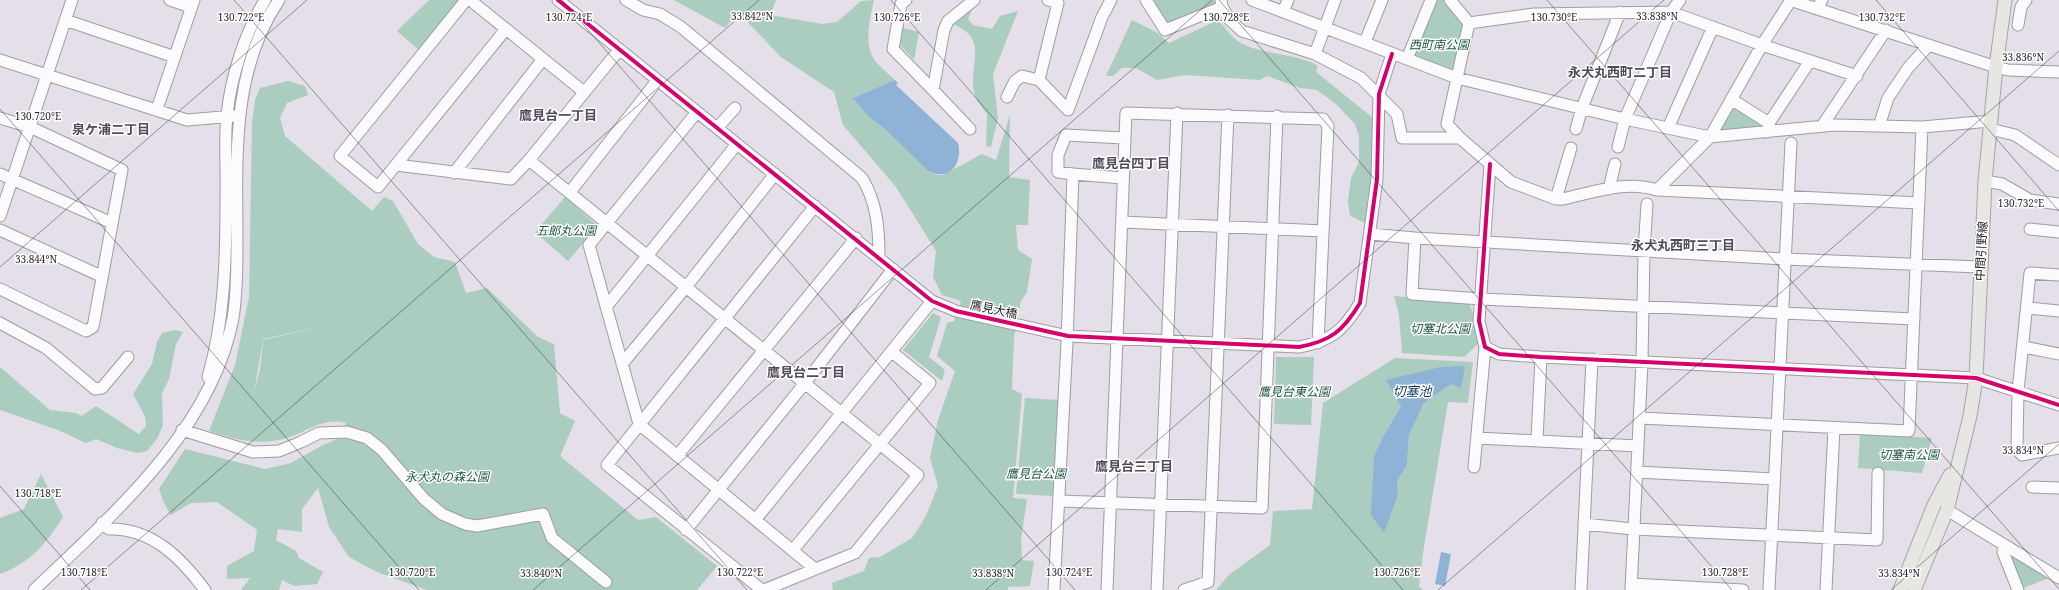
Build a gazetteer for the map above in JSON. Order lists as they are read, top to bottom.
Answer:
{
  "streets": {
    "main road": ["中間引野線"],
    "street": ["鷹見大橋"]
  },
  "districts": [
    "永犬丸西町二丁目",
    "鷹見台一丁目",
    "泉ケ浦二丁目",
    "鷹見台四丁目",
    "永犬丸西町三丁目",
    "鷹見台二丁目",
    "鷹見台三丁目"
  ],
  "water": ["切塞池"],
  "parks": [
    "西町南公園",
    "五郎丸公園",
    "切塞北公園",
    "鷹見台東公園",
    "切塞南公園",
    "鷹見台公園",
    "永犬丸の森公園"
  ],
  "coordinates": [
    "33.842°N",
    "33.838°N",
    "130.728°E",
    "130.722°E",
    "130.724°E",
    "130.726°E",
    "130.730°E",
    "130.732°E",
    "33.836°N",
    "130.720°E",
    "33.844°N",
    "33.834°N",
    "130.718°E",
    "33.840°N"
  ]
}
